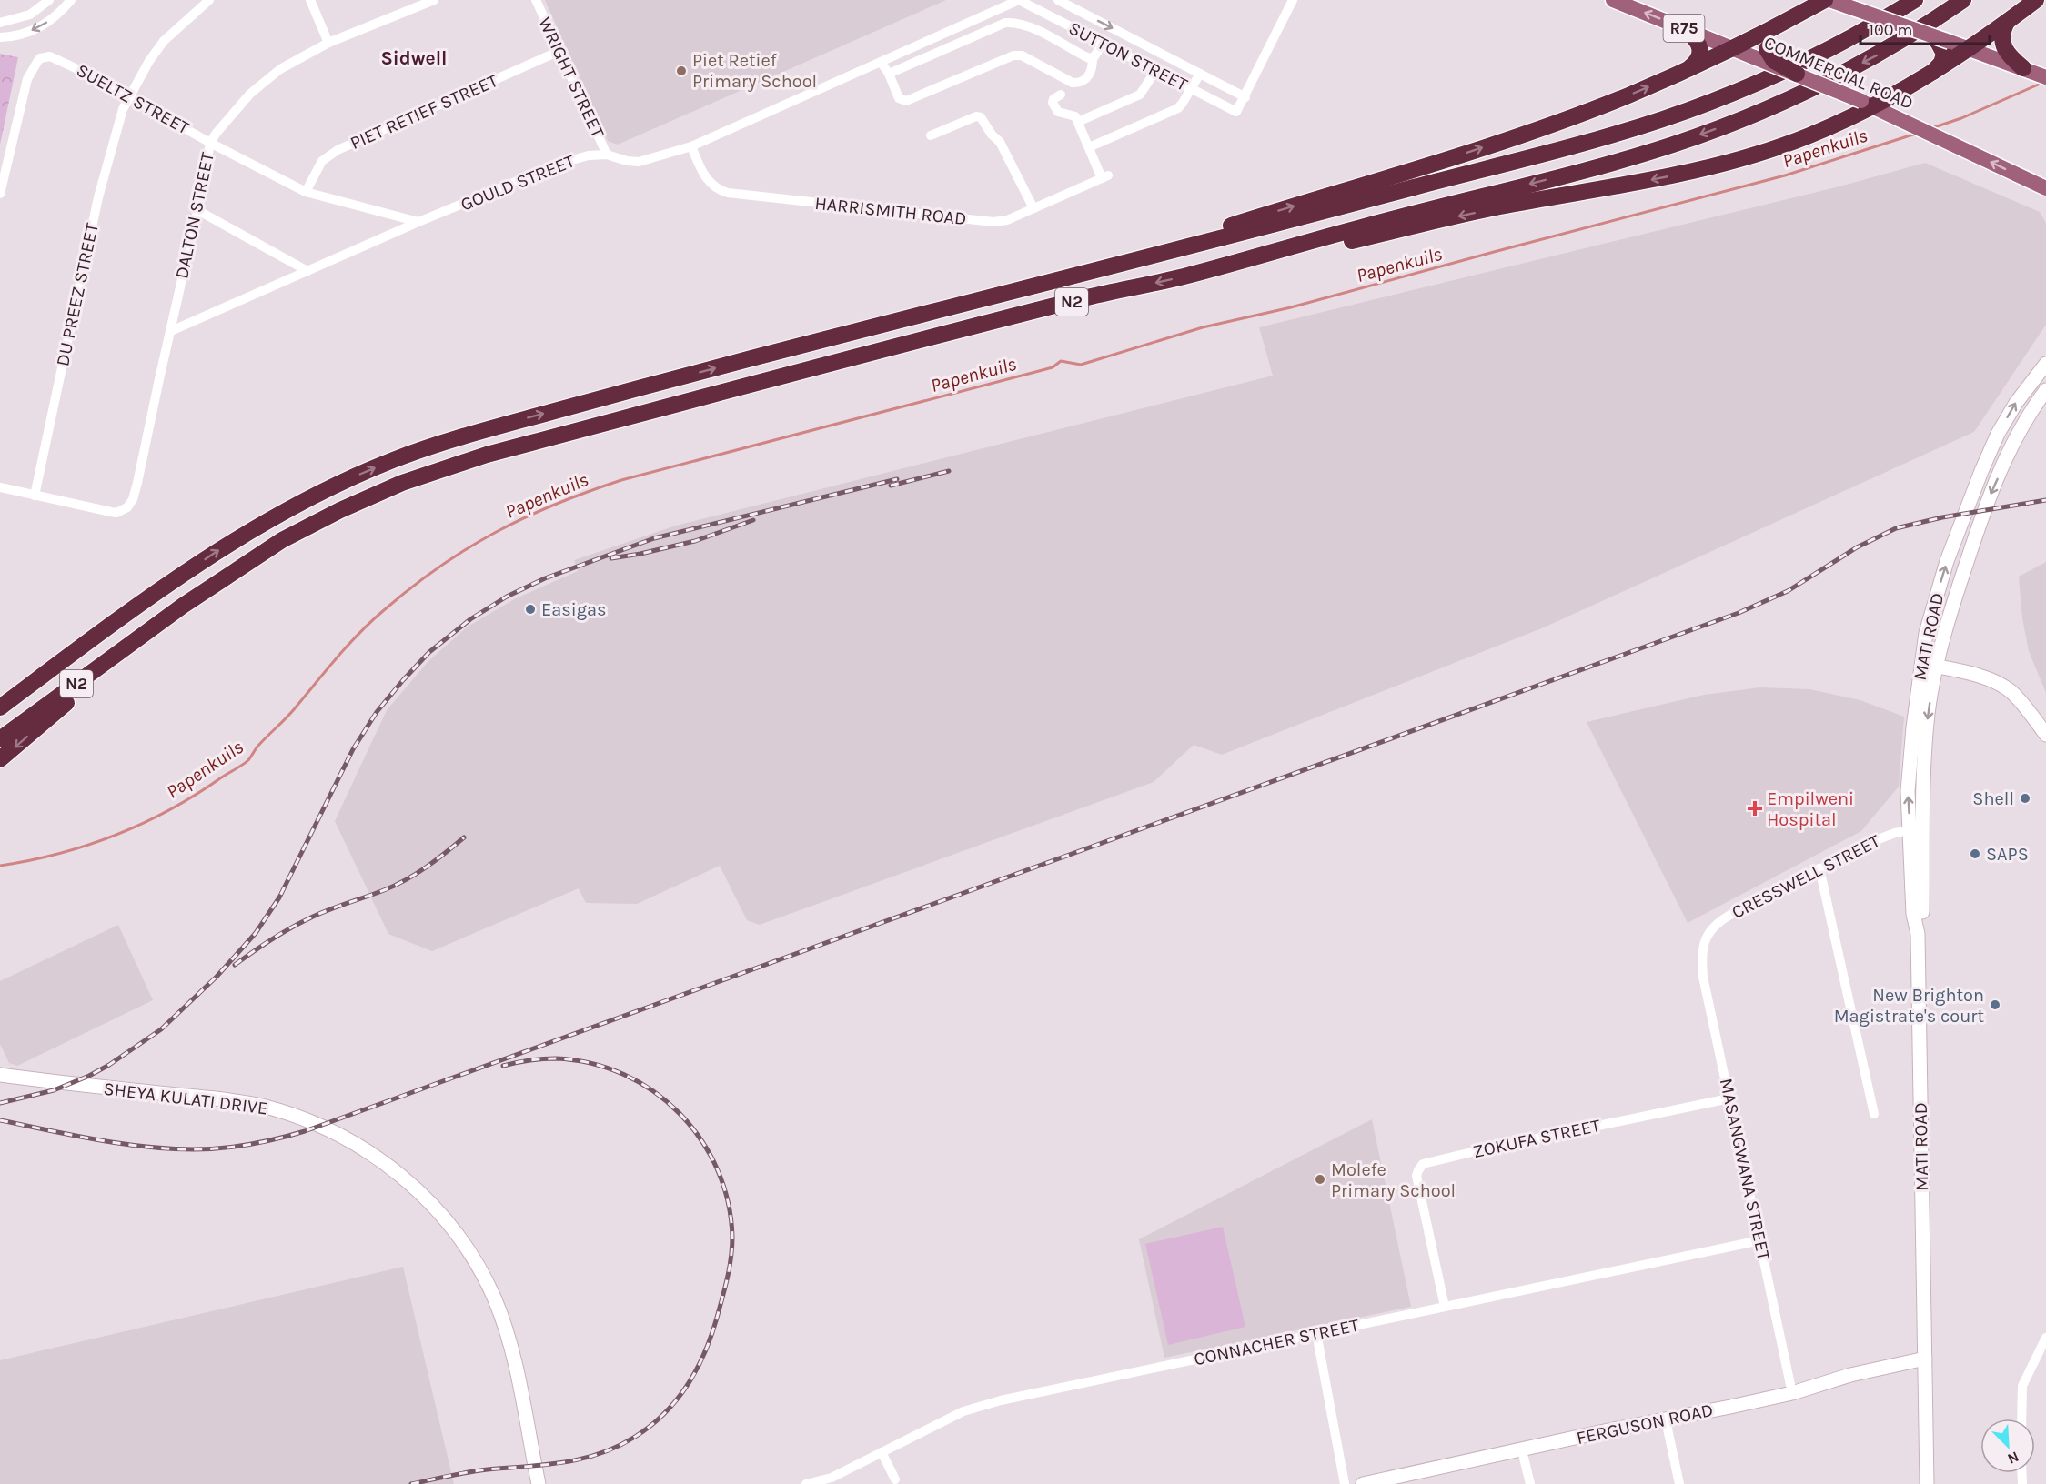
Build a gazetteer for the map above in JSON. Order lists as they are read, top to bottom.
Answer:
{
  "streets": {
    "highway": ["N2"],
    "main road": ["R75", "COMMERCIAL ROAD"],
    "street": [
      "SUTTON STREET",
      "WRIGHT STREET",
      "SUELTZ STREET",
      "PIET RETIEF STREET",
      "GOULD STREET",
      "HARRISMITH ROAD",
      "DALTON STREET",
      "DU PREEZ STREET",
      "MATI ROAD",
      "CRESSWELL STREET",
      "SHEYA KULATI DRIVE",
      "ZOKUFA STREET",
      "MASANGWANA STREET",
      "CONNACHER STREET",
      "FERGUSON ROAD"
    ]
  },
  "crossings": [
    ["SUTTON STREET", "GOULD STREET"],
    ["WRIGHT STREET", "PIET RETIEF STREET"],
    ["WRIGHT STREET", "GOULD STREET"],
    ["SUELTZ STREET", "PIET RETIEF STREET"],
    ["SUELTZ STREET", "GOULD STREET"],
    ["SUELTZ STREET", "DALTON STREET"],
    ["SUELTZ STREET", "DU PREEZ STREET"],
    ["GOULD STREET", "HARRISMITH ROAD"],
    ["GOULD STREET", "DALTON STREET"],
    ["DALTON STREET", "DU PREEZ STREET"],
    ["MATI ROAD", "CRESSWELL STREET"],
    ["MATI ROAD", "FERGUSON ROAD"],
    ["CRESSWELL STREET", "MASANGWANA STREET"],
    ["ZOKUFA STREET", "MASANGWANA STREET"],
    ["ZOKUFA STREET", "CONNACHER STREET"],
    ["MASANGWANA STREET", "CONNACHER STREET"],
    ["MASANGWANA STREET", "FERGUSON ROAD"]
  ],
  "districts": ["Sidwell"],
  "water": ["Papenkuils"],
  "places": {
    "other": [
      "Piet Retief Primary School",
      "Easigas",
      "Shell",
      "SAPS",
      "New Brighton Magistrate's court",
      "Molefe Primary School"
    ],
    "health": ["Empilweni Hospital"]
  },
  "scale_bar": "100 m",
  "north": "bottom right"
}
